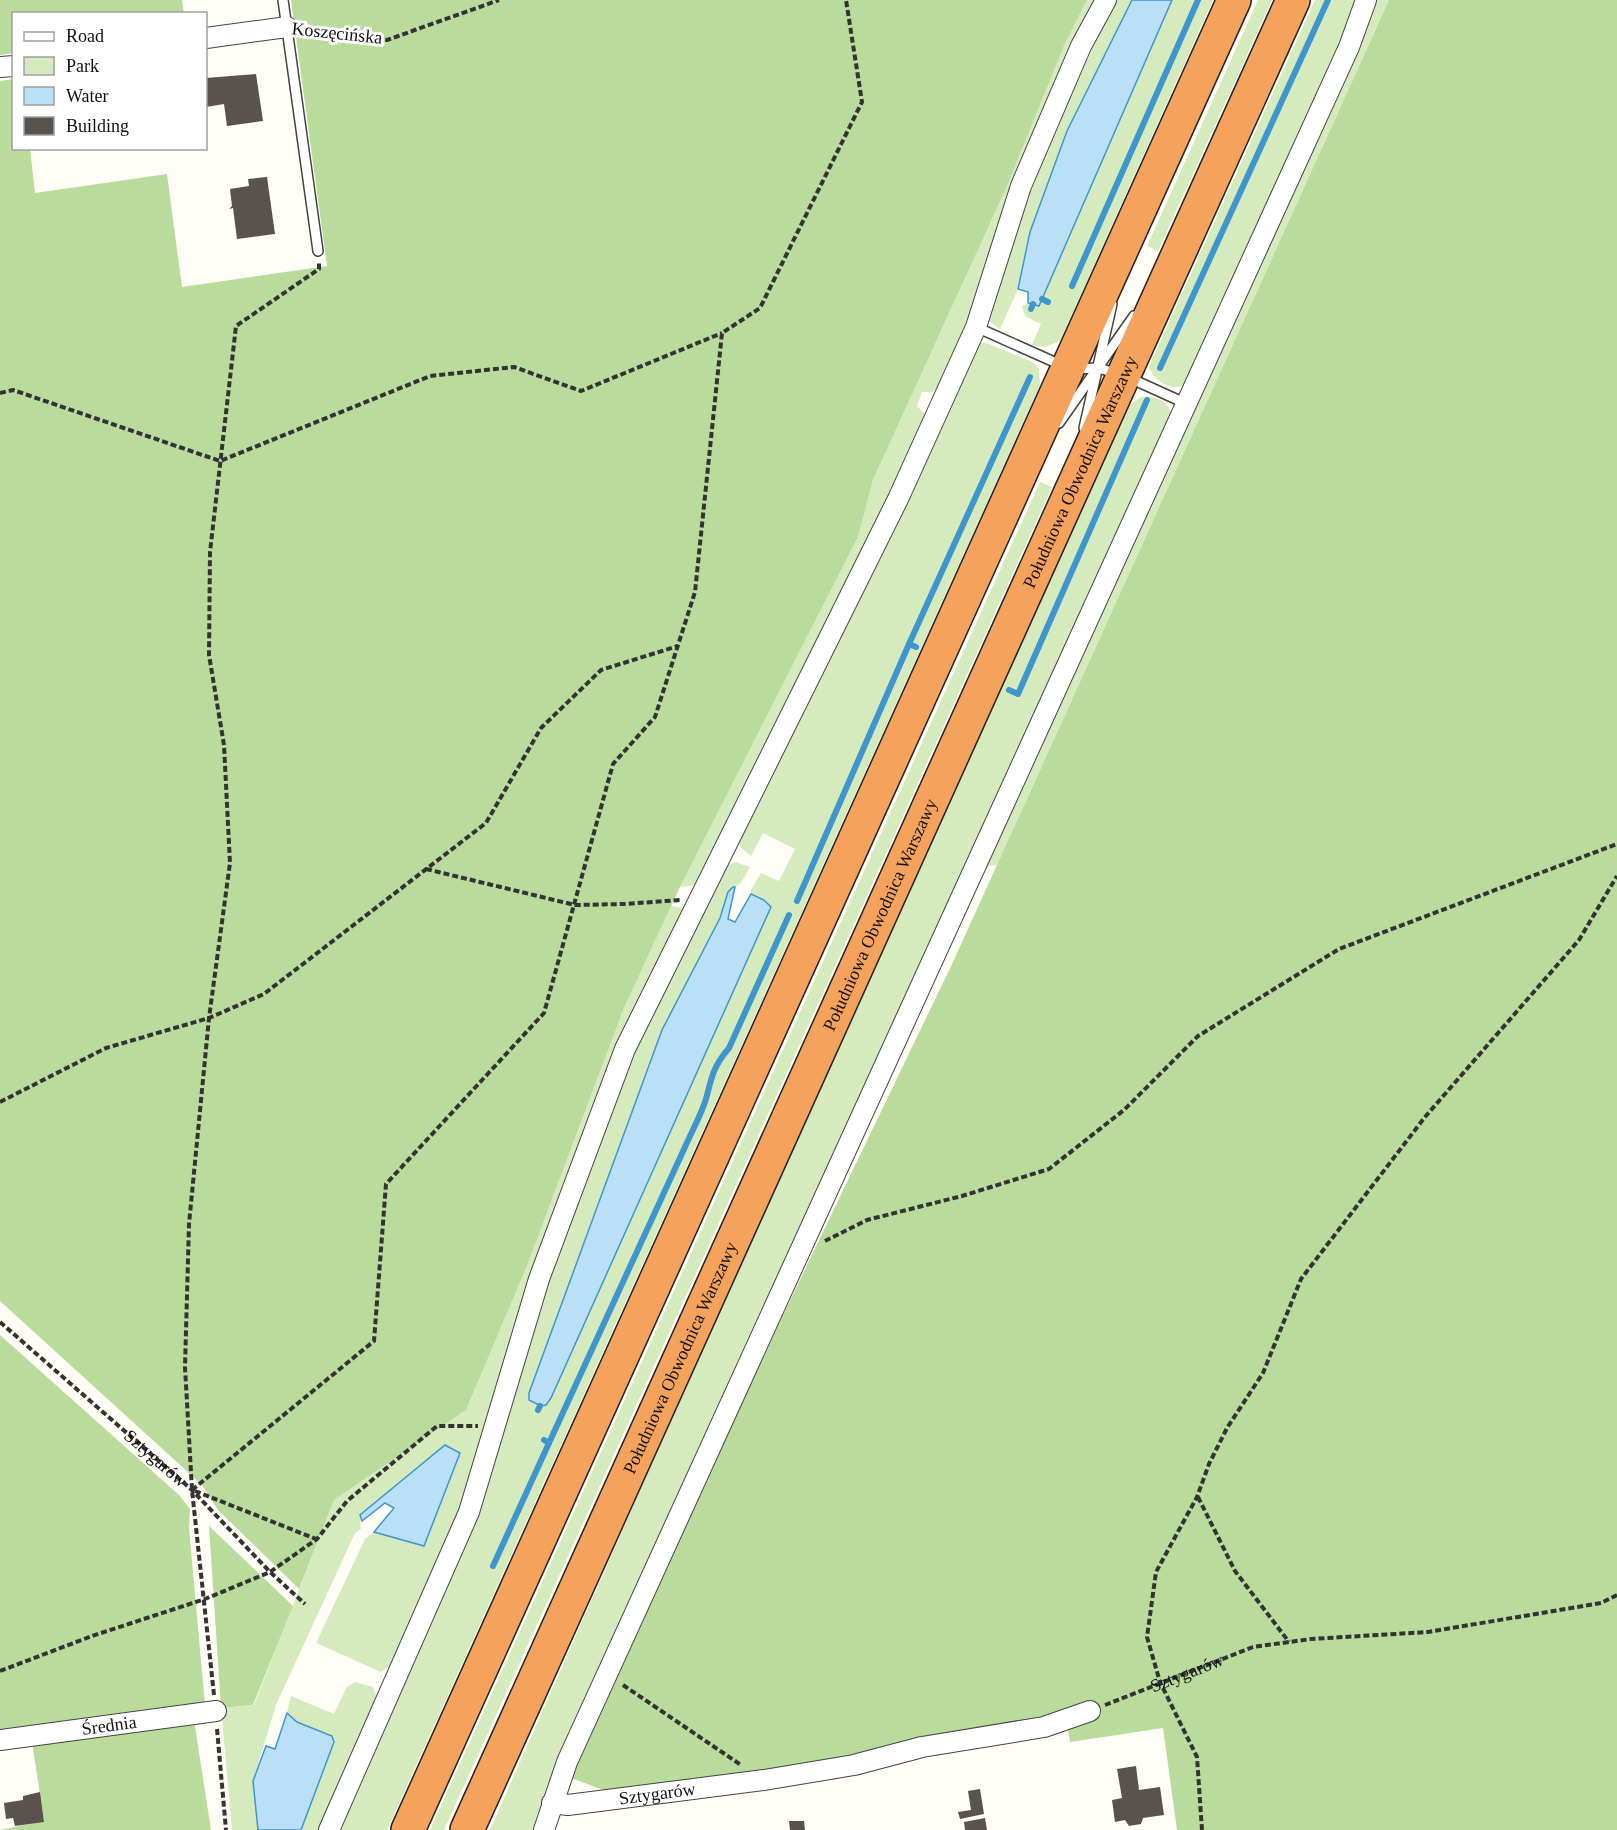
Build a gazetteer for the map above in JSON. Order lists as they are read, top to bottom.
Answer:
{
  "streets": {
    "highway": ["Południowa Obwodnica Warszawy"],
    "street": ["Koszęcińska", "Sztygarów", "Średnia"]
  },
  "legend": [
    "Road",
    "Park",
    "Water",
    "Building"
  ]
}
